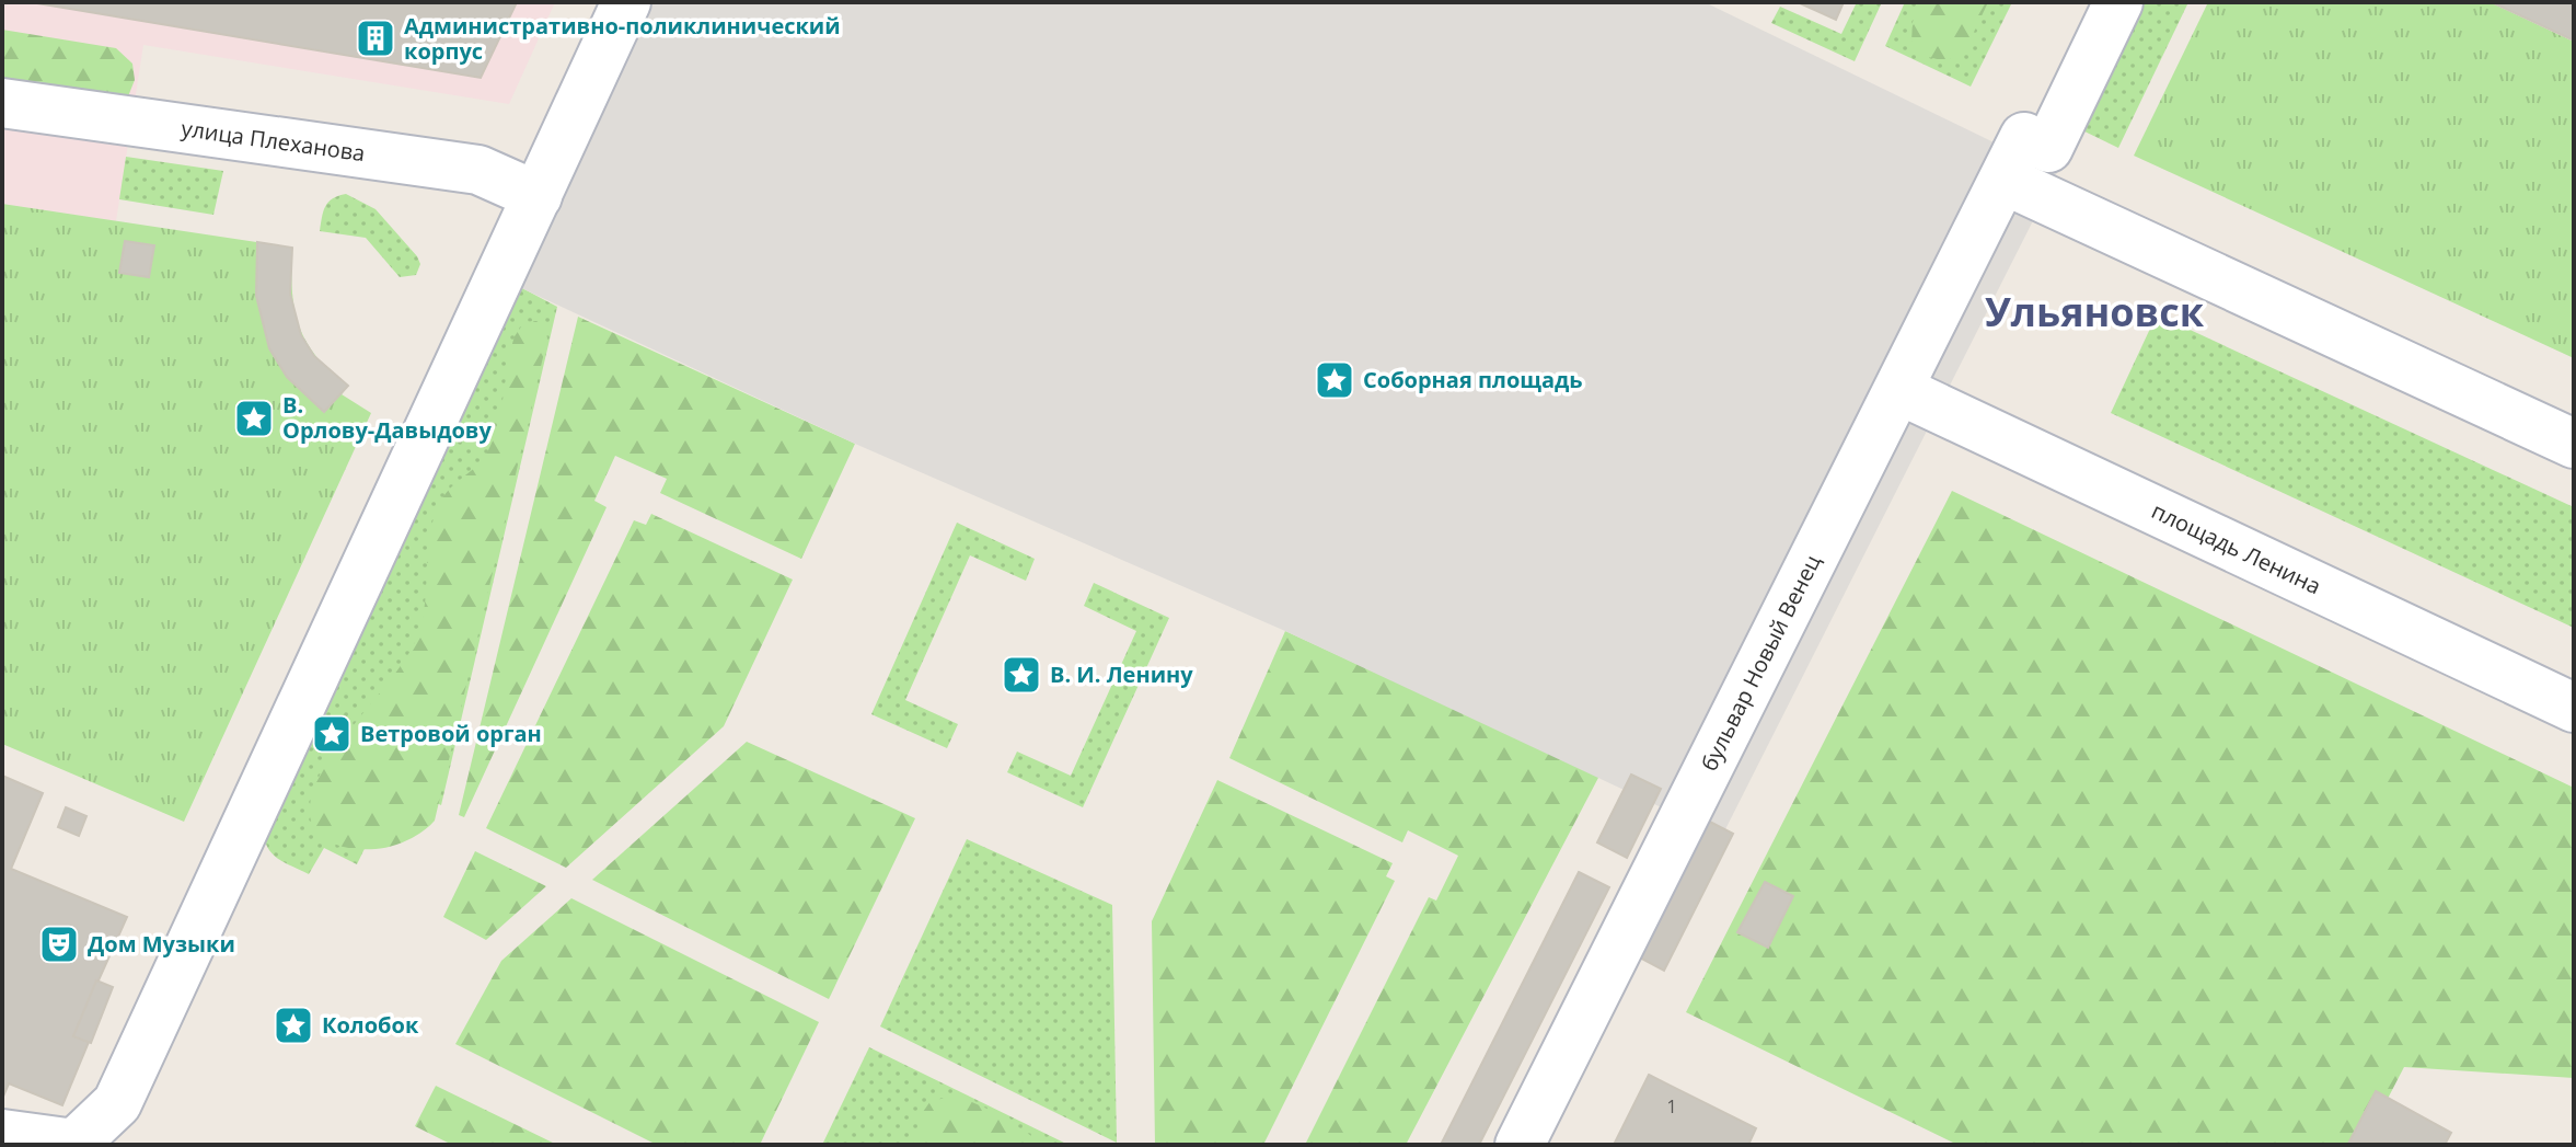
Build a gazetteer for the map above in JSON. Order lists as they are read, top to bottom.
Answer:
{
  "streets": {
    "street": ["улица Плеханова", "площадь Ленина", "бульвар Новый Венец"]
  },
  "crossings": [
    ["площадь Ленина", "бульвар Новый Венец"]
  ],
  "districts": ["Ульяновск"],
  "places": {
    "building": ["Административно-поликлинический корпус"],
    "place": [
      "Соборная площадь",
      "В. Орлову-Давыдову",
      "В. И. Ленину",
      "Ветровой орган",
      "Колобок"
    ],
    "theatre": ["Дом Музыки"]
  },
  "house_numbers": ["1"]
}
